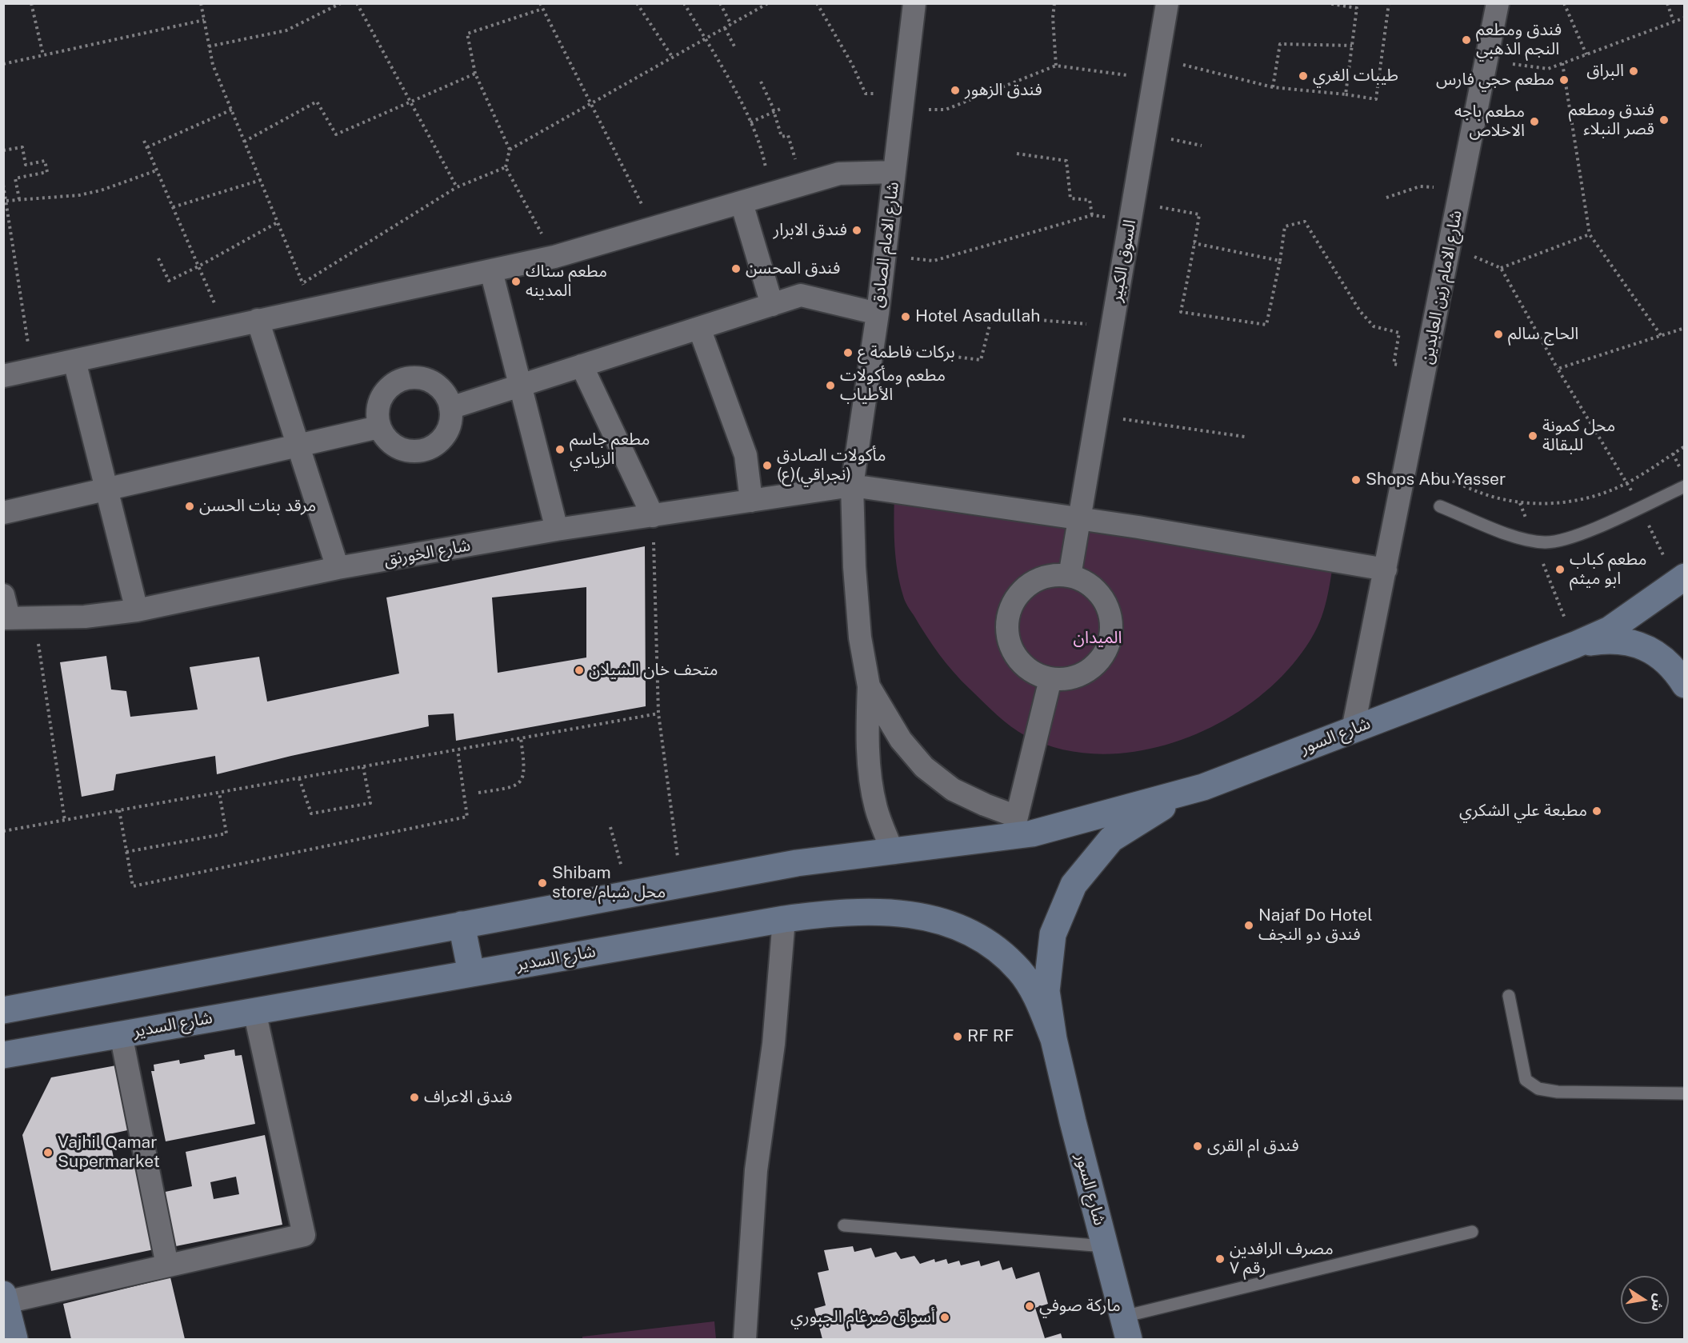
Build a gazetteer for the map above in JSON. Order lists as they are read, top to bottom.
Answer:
{
  "streets": {
    "main road": ["شارع السور", "شارع السدير"],
    "street": [
      "شارع الامام الصادق",
      "السوق الكبير",
      "شارع الامام زين العابدين",
      "شارع الخورنق"
    ]
  },
  "crossings": [
    ["شارع الامام الصادق", "شارع الخورنق"],
    ["السوق الكبير", "شارع الخورنق"],
    ["شارع الامام زين العابدين", "شارع الخورنق"],
    ["شارع الامام زين العابدين", "شارع السور"],
    ["شارع السور", "شارع السدير"]
  ],
  "parks": ["الميدان"],
  "places": [
    "فندق ومطعم النجم الذهبي",
    "البراق",
    "طيبات الغري",
    "مطعم حجي فارس",
    "فندق الزهور",
    "فندق ومطعم قصر النبلاء",
    "مطعم باجه الاخلاص",
    "فندق الابرار",
    "فندق المحسن",
    "مطعم سناك المدينه",
    "Hotel Asadullah",
    "الحاج سالم",
    "بركات فاطمة ع",
    "مطعم ومأكولات الأطياب",
    "محل كمونة للبقالة",
    "مطعم جاسم الزيادي",
    "مأكولات الصادق (ع)(نجراقي)",
    "Shops Abu Yasser",
    "مرقد بنات الحسن",
    "مطعم كباب ابو ميثم",
    "متحف خان الشيلان",
    "مطبعة علي الشكري",
    "Shibam store/محل شبام",
    "Najaf Do Hotel فندق دو النجف",
    "RF RF",
    "فندق الاعراف",
    "فندق ام القرى",
    "Vajhil Qamar Supermarket",
    "مصرف الرافدين رقم ٧",
    "ماركة صوفي",
    "أسواق ضرغام الجبوري"
  ],
  "north": "right"
}
